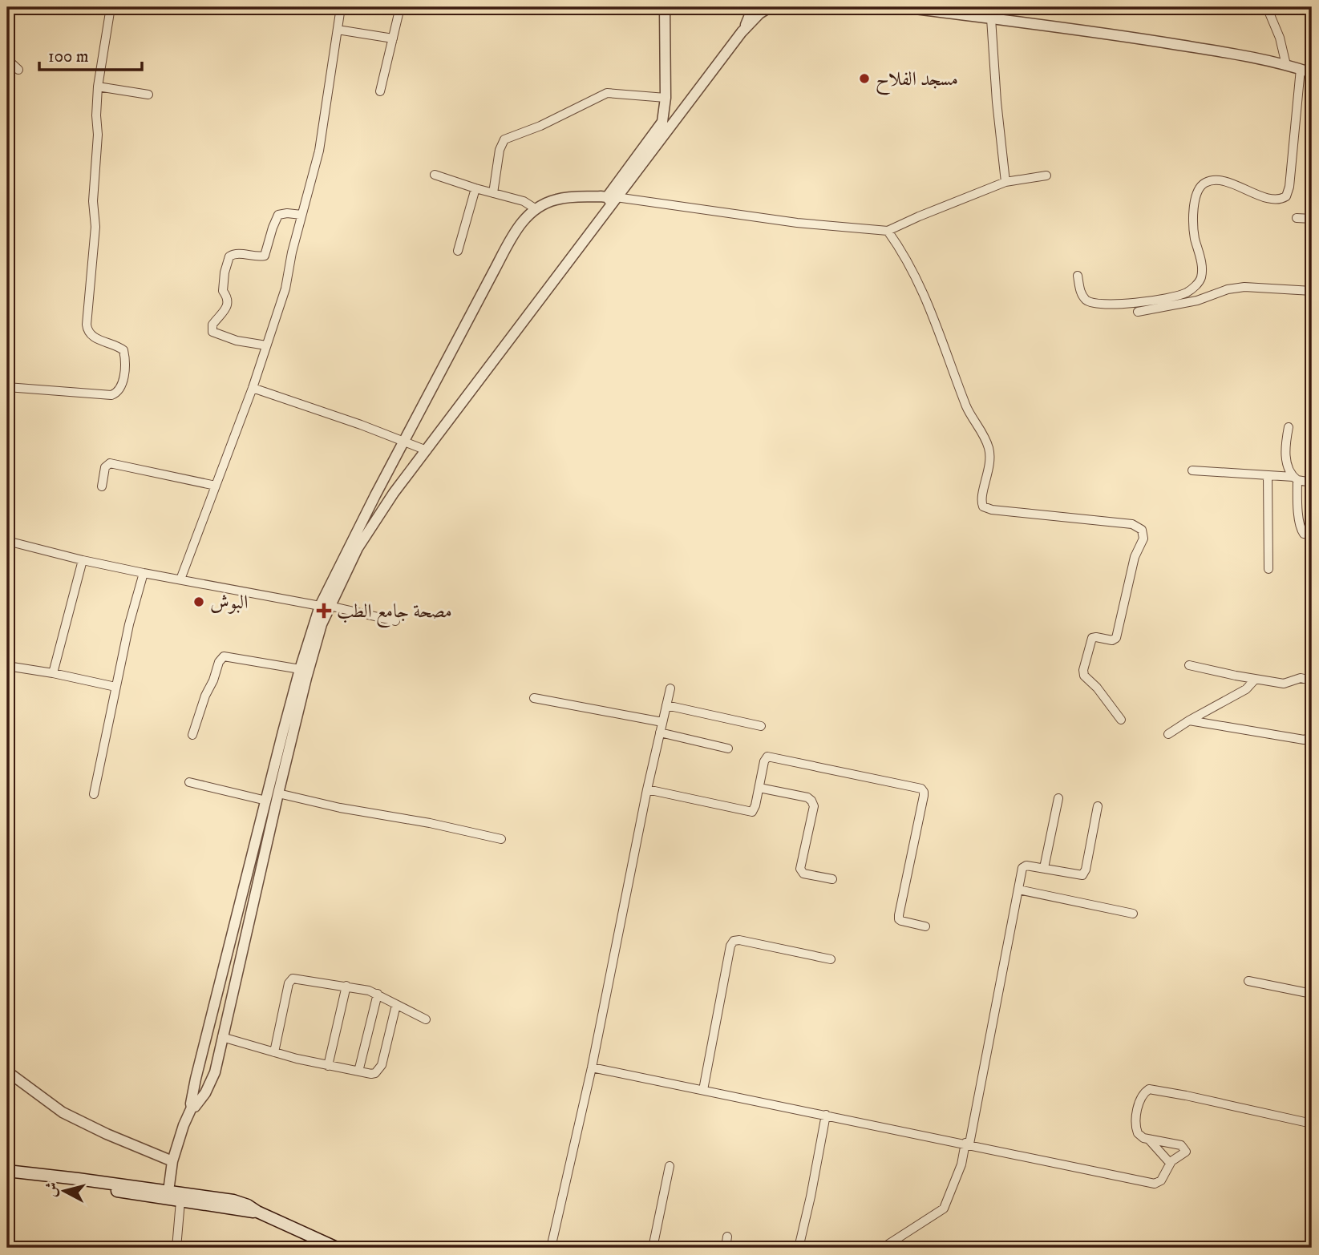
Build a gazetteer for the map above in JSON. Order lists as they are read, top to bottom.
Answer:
{
  "places": {
    "other": ["مسجد الفلاح", "البوش"],
    "health": ["مصحة جامع الطب"]
  },
  "scale_bar": "100 m",
  "north": "left"
}
